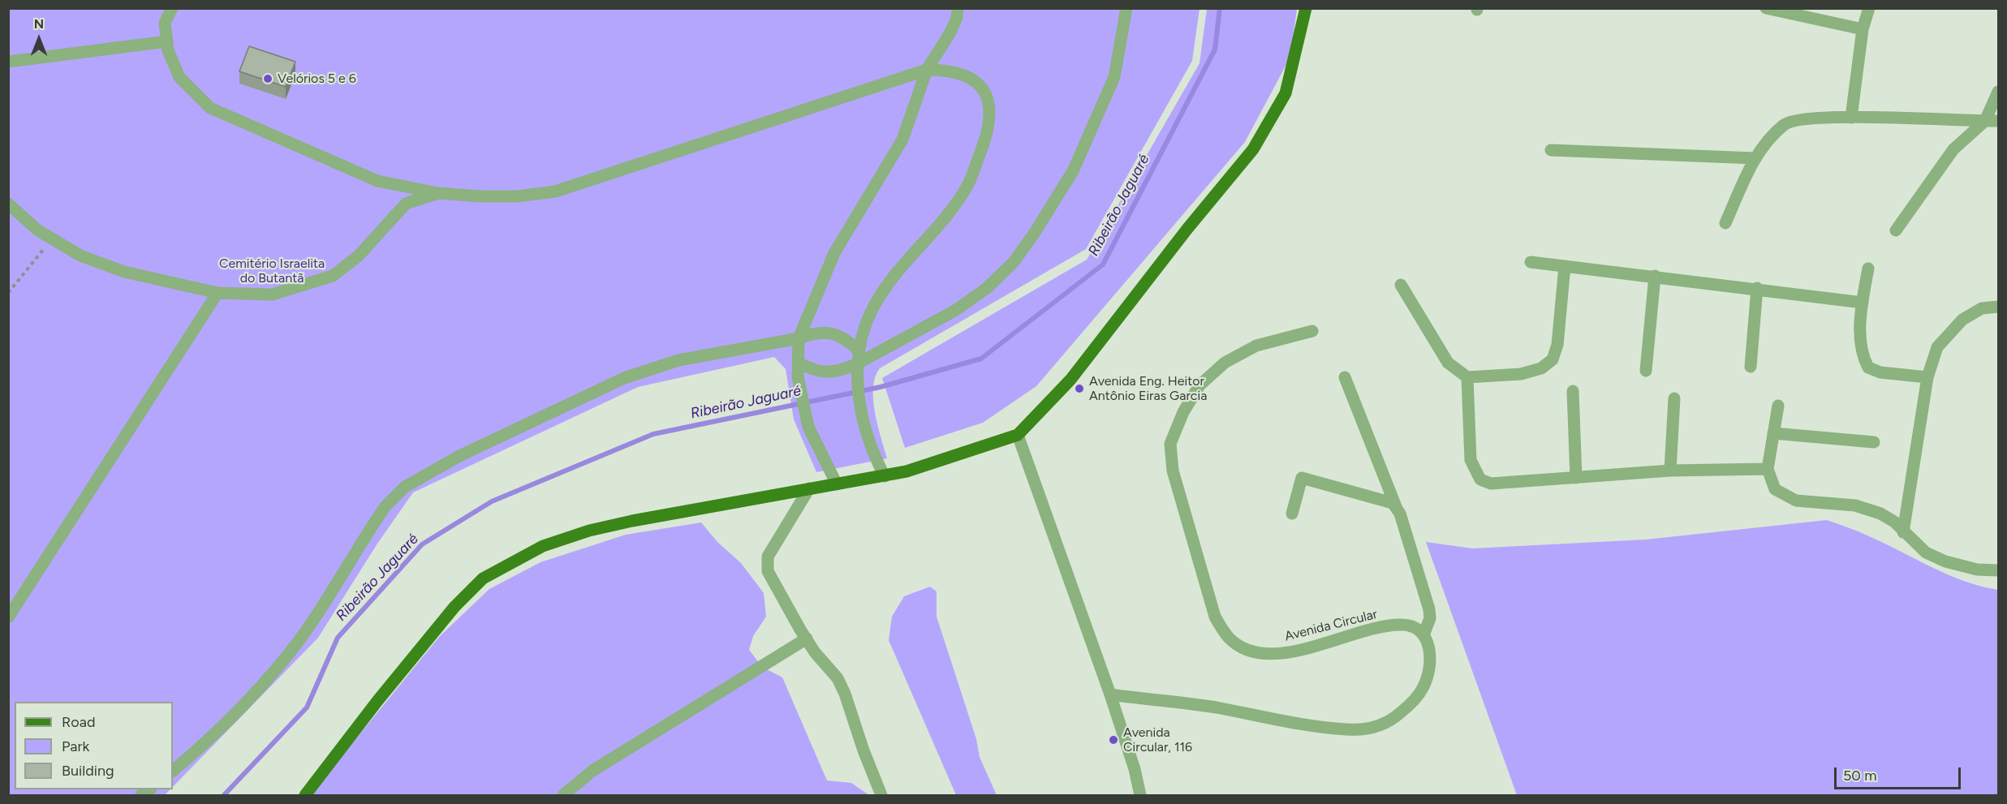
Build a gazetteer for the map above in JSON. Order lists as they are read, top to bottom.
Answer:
{
  "streets": {
    "street": ["Avenida Circular"]
  },
  "water": ["Ribeirão Jaguaré"],
  "parks": ["Cemitério Israelita do Butantã"],
  "places": ["Velórios 5 e 6", "Avenida Eng. Heitor Antônio Eiras Garcia", "Avenida Circular, 116"],
  "legend": ["Road", "Park", "Building"],
  "scale_bar": "50 m",
  "north": "top"
}
